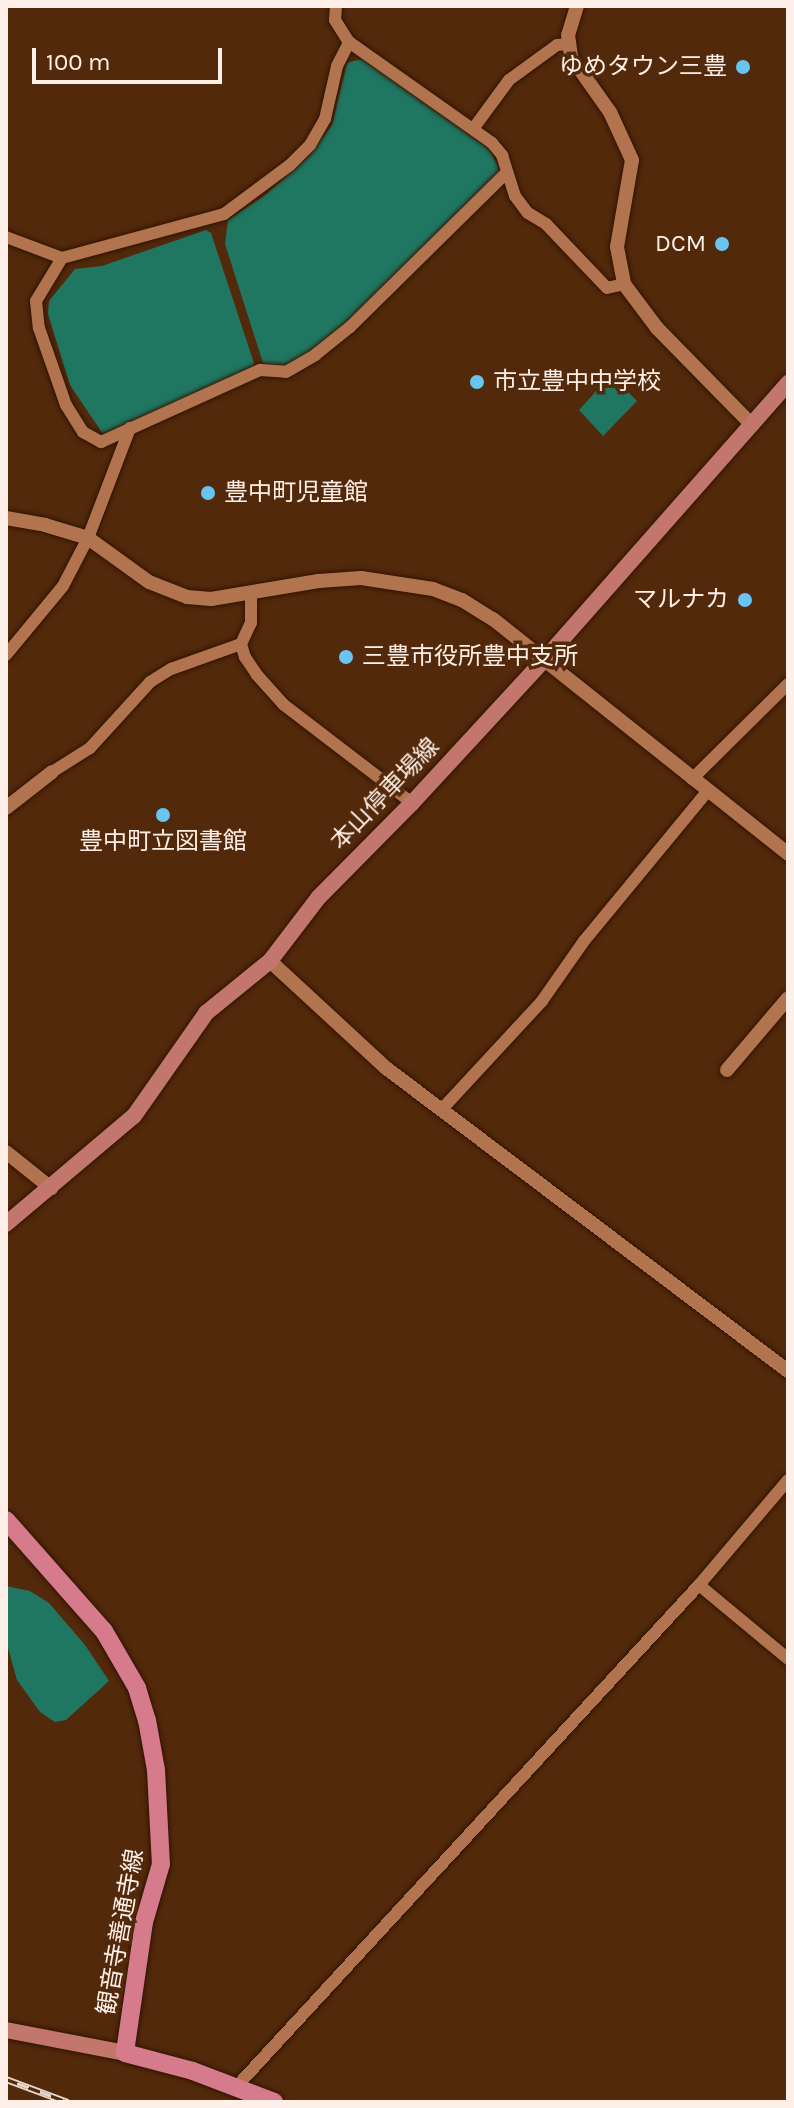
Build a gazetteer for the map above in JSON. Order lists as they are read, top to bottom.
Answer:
{
  "streets": {
    "main road": ["本山停車場線", "観音寺善通寺線"]
  },
  "places": [
    "ゆめタウン三豊",
    "DCM",
    "市立豊中中学校",
    "豊中町児童館",
    "マルナカ",
    "三豊市役所豊中支所",
    "豊中町立図書館"
  ],
  "scale_bar": "100 m"
}
